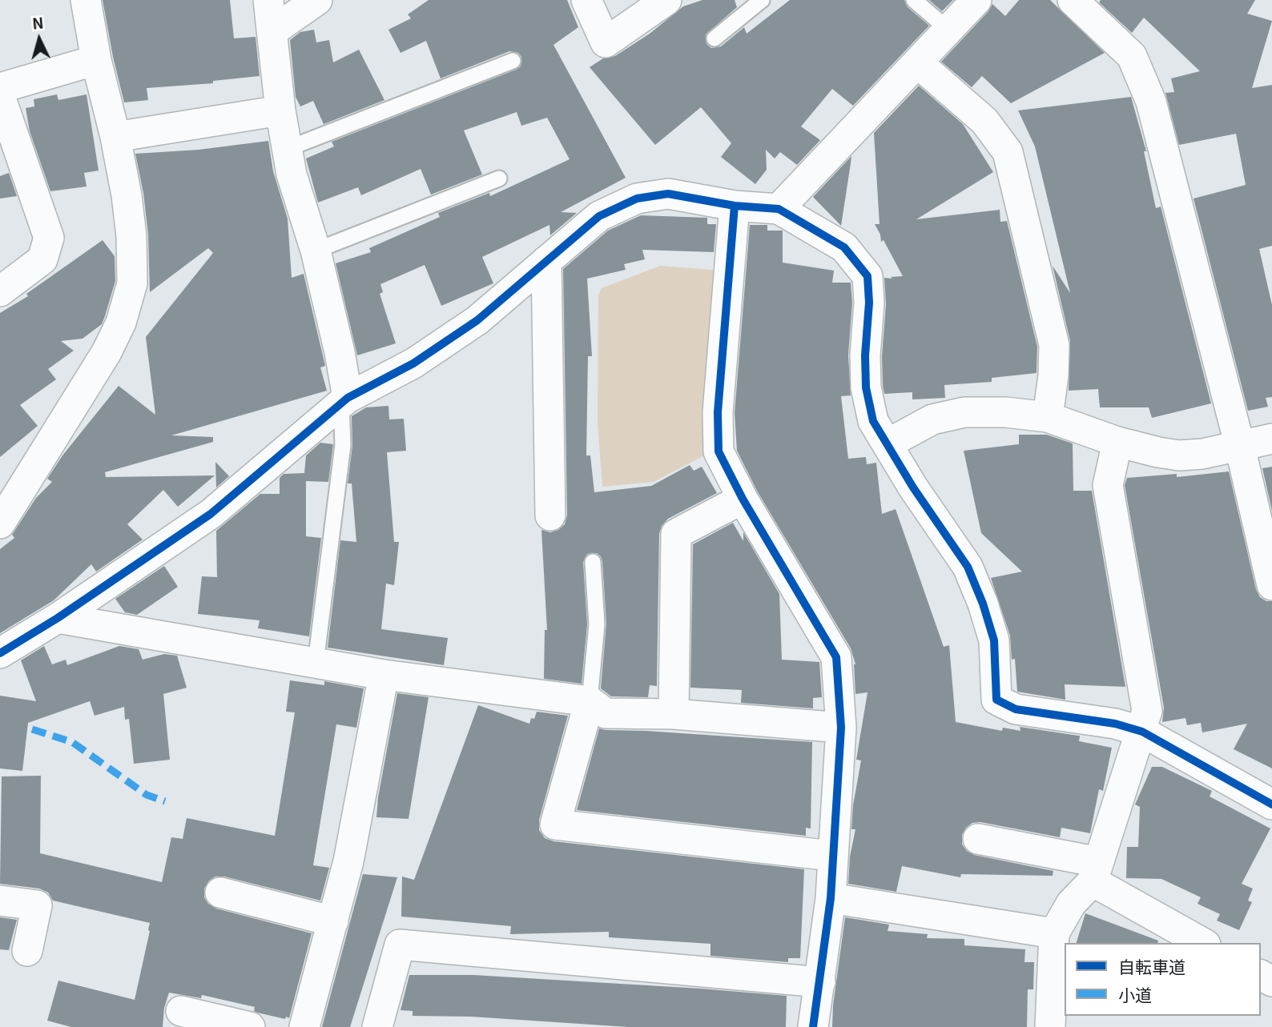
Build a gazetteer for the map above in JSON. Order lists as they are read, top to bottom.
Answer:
{
  "legend": ["自転車道", "小道"],
  "north": "top"
}
